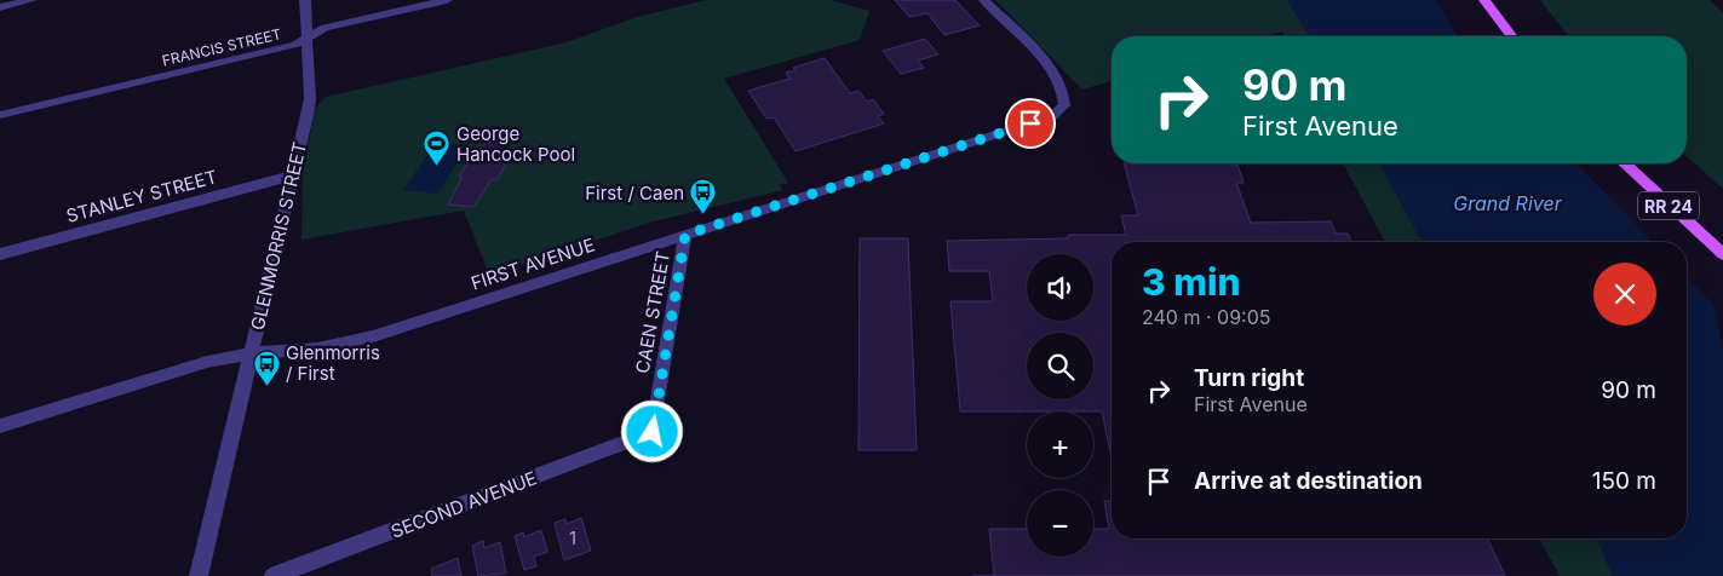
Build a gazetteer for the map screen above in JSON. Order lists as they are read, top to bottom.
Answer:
{
  "streets": {
    "main road": ["RR 24"],
    "street": [
      "FRANCIS STREET",
      "STANLEY STREET",
      "GLENMORRIS STREET",
      "FIRST AVENUE",
      "CAEN STREET",
      "SECOND AVENUE"
    ]
  },
  "crossings": [
    ["FRANCIS STREET", "GLENMORRIS STREET"],
    ["STANLEY STREET", "GLENMORRIS STREET"],
    ["GLENMORRIS STREET", "FIRST AVENUE"],
    ["FIRST AVENUE", "CAEN STREET"],
    ["CAEN STREET", "SECOND AVENUE"]
  ],
  "water": ["Grand River"],
  "places": {
    "sports": ["George Hancock Pool"],
    "bus stop": ["First / Caen", "Glenmorris / First"]
  },
  "house_numbers": ["1"],
  "page": {
    "turn": ["90 m", "First Avenue"],
    "heading": ["3 min", "240 m · 09:05"],
    "map_buttons": ["+", "−"],
    "list": [
      {
        "name": "Turn right",
        "note": "First Avenue",
        "value": "90 m"
      },
      {
        "name": "Arrive at destination",
        "value": "150 m"
      }
    ]
  }
}
